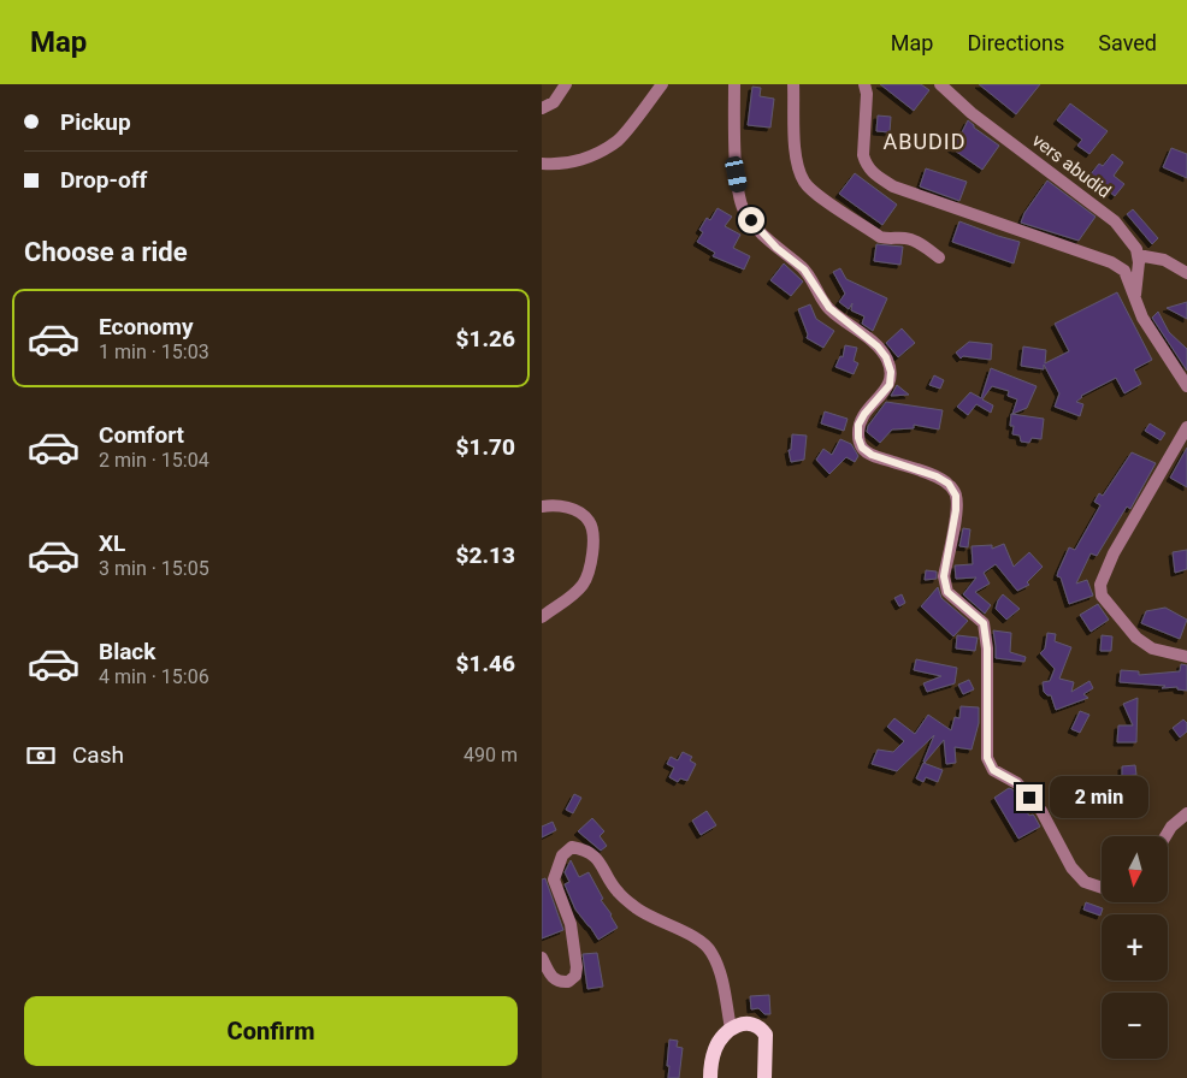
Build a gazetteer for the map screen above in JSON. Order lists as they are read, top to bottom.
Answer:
{
  "streets": {
    "street": ["vers abudid"]
  },
  "districts": ["ABUDID"],
  "north": "bottom",
  "page": {
    "header": "Map",
    "nav": ["Map", "Directions", "Saved"],
    "banner": ["Pickup", "Drop-off"],
    "heading": "Choose a ride",
    "list": [
      {
        "name": "Economy",
        "note": "1 min · 15:03",
        "value": "$1.26"
      },
      {
        "name": "Comfort",
        "note": "2 min · 15:04",
        "value": "$1.70"
      },
      {
        "name": "XL",
        "note": "3 min · 15:05",
        "value": "$2.13"
      },
      {
        "name": "Black",
        "note": "4 min · 15:06",
        "value": "$1.46"
      }
    ],
    "pay": ["Cash", "490 m"],
    "bubble": "2 min",
    "map_buttons": ["+", "−"],
    "buttons": "Confirm"
  }
}
